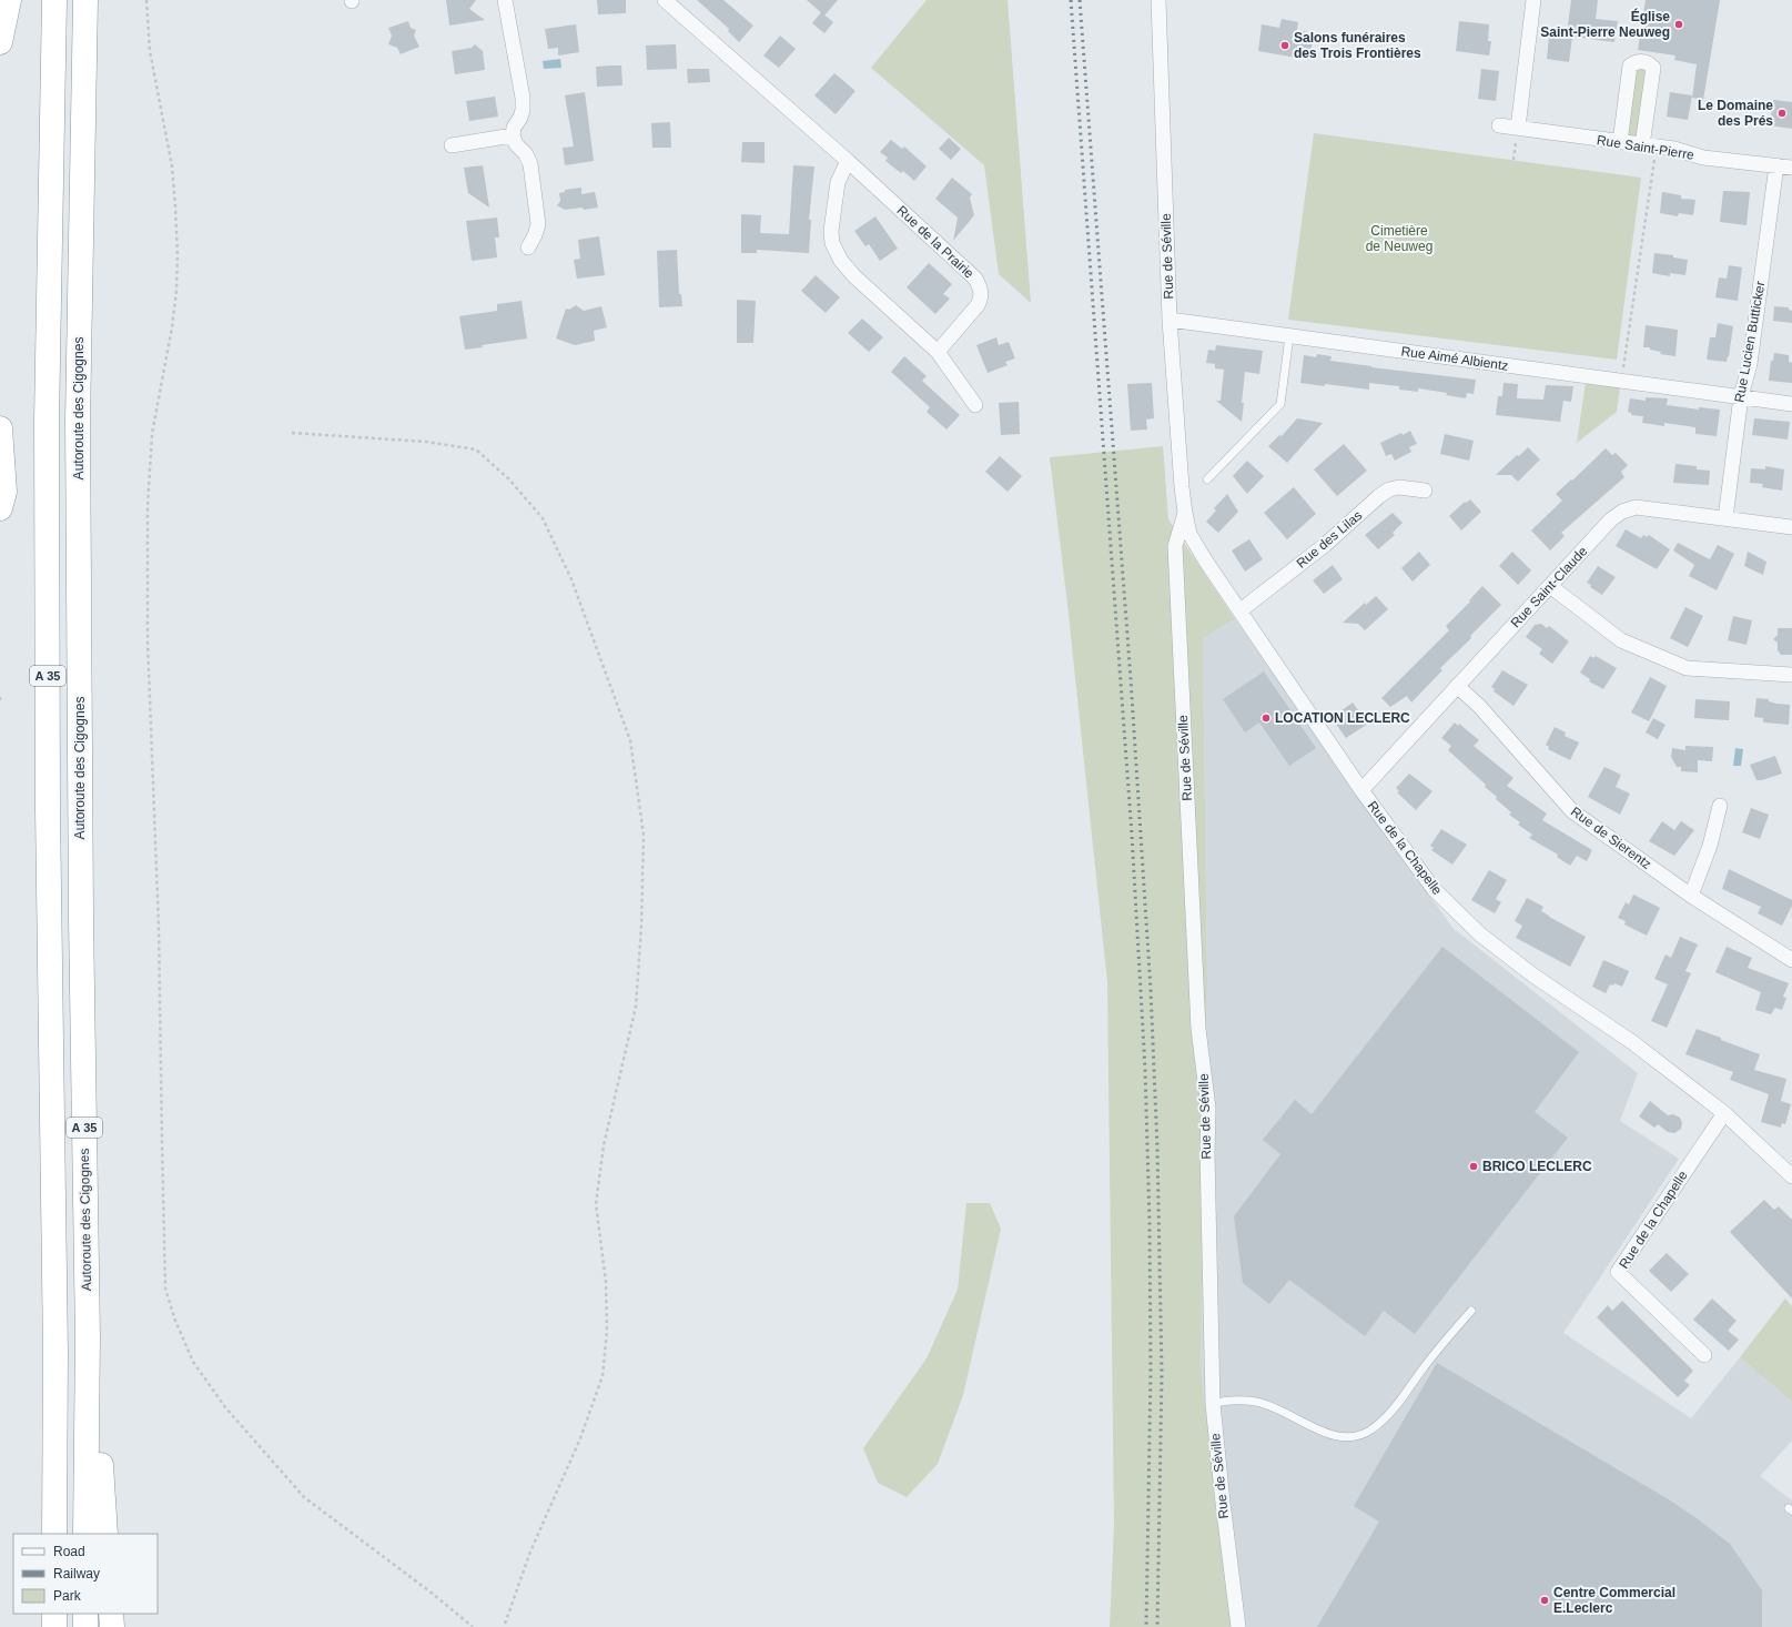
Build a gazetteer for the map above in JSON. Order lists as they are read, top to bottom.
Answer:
{
  "streets": {
    "highway": ["Autoroute des Cigognes", "A 35"],
    "street": [
      "Rue Saint-Pierre",
      "Rue de la Prairie",
      "Rue de Séville",
      "Rue Lucien Butticker",
      "Rue Aimé Albientz",
      "Rue des Lilas",
      "Rue Saint-Claude",
      "Rue de Sierentz",
      "Rue de la Chapelle"
    ]
  },
  "crossings": [
    ["Rue Saint-Pierre", "Rue Lucien Butticker"],
    ["Rue de Séville", "Rue Aimé Albientz"],
    ["Rue de Séville", "Rue de la Chapelle"],
    ["Rue Lucien Butticker", "Rue Aimé Albientz"],
    ["Rue Lucien Butticker", "Rue Saint-Claude"],
    ["Rue des Lilas", "Rue de la Chapelle"],
    ["Rue Saint-Claude", "Rue de Sierentz"],
    ["Rue Saint-Claude", "Rue de la Chapelle"]
  ],
  "parks": ["Cimetière de Neuweg"],
  "places": [
    "Église Saint-Pierre Neuweg",
    "Salons funéraires des Trois Frontières",
    "Le Domaine des Prés",
    "LOCATION LECLERC",
    "BRICO LECLERC",
    "Centre Commercial E.Leclerc"
  ],
  "legend": ["Road", "Railway", "Park"]
}
